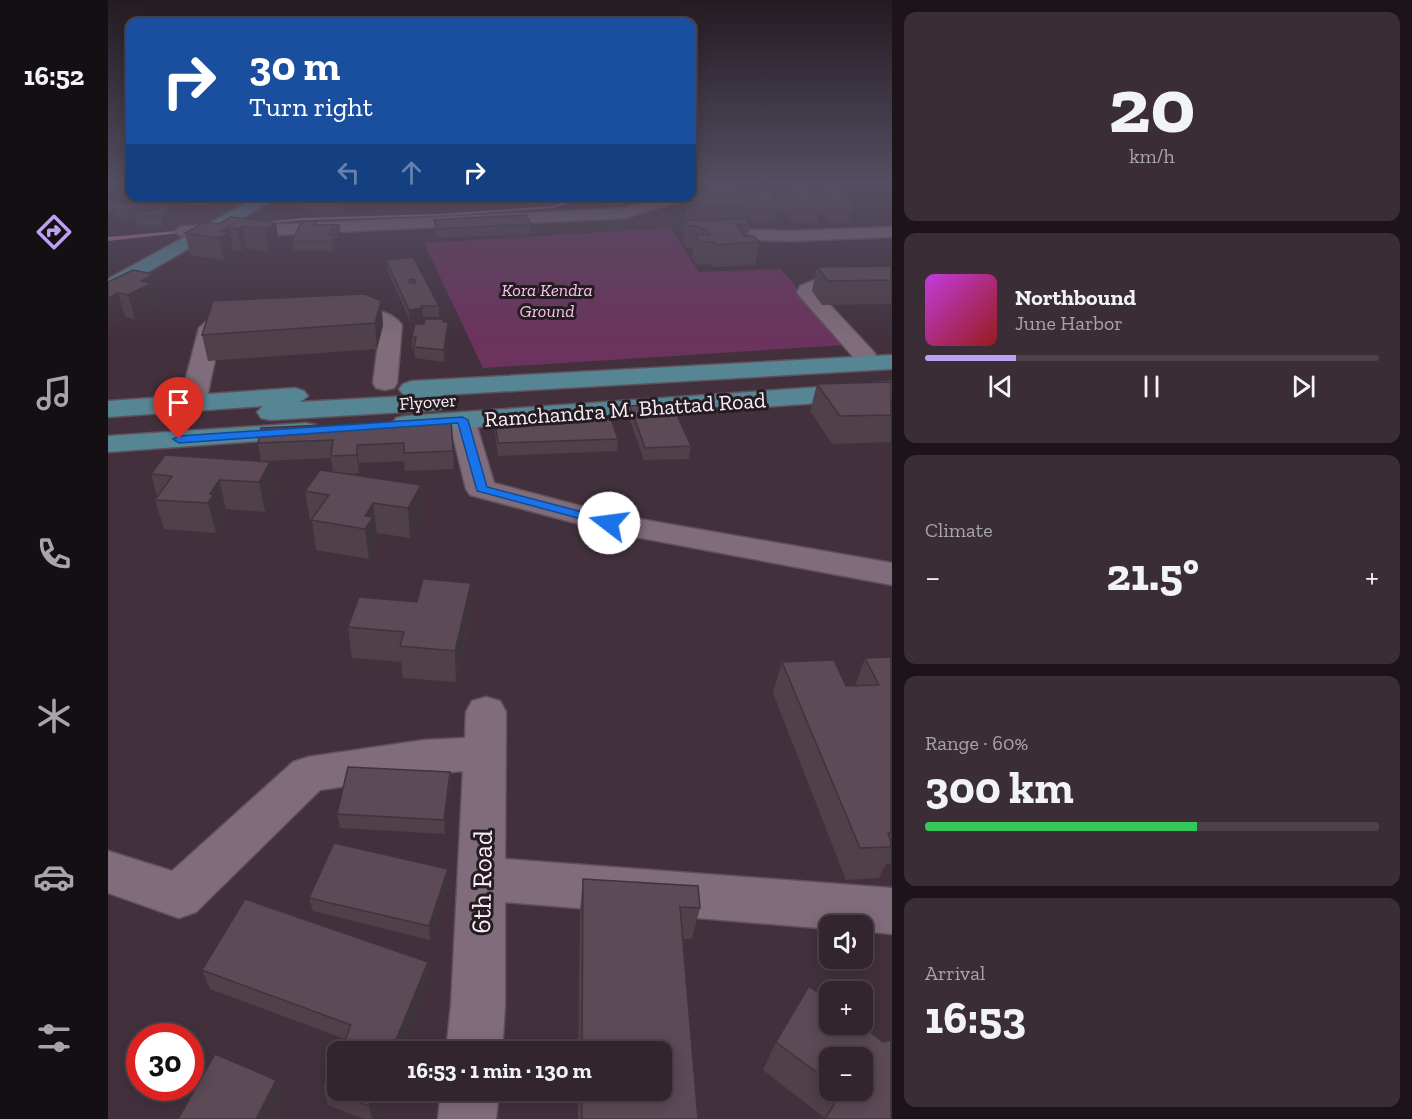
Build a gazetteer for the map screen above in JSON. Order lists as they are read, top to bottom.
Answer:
{
  "streets": {
    "main road": ["Flyover", "Ramchandra M. Bhattad Road"],
    "street": ["6th Road"]
  },
  "parks": ["Kora Kendra Ground"],
  "page": {
    "tabs": "16:52",
    "tile": [
      ["20", "km/h"],
      "Climate",
      ["Range · 60%", "300 km"],
      ["Arrival", "16:53"]
    ],
    "turn": ["30 m", "Turn right"],
    "song": ["Northbound", "June Harbor"],
    "heat": ["−", "21.5°", "+"],
    "map_buttons": ["+", "−"],
    "limit": "30",
    "trip": "16:53 · 1 min · 130 m"
  }
}
